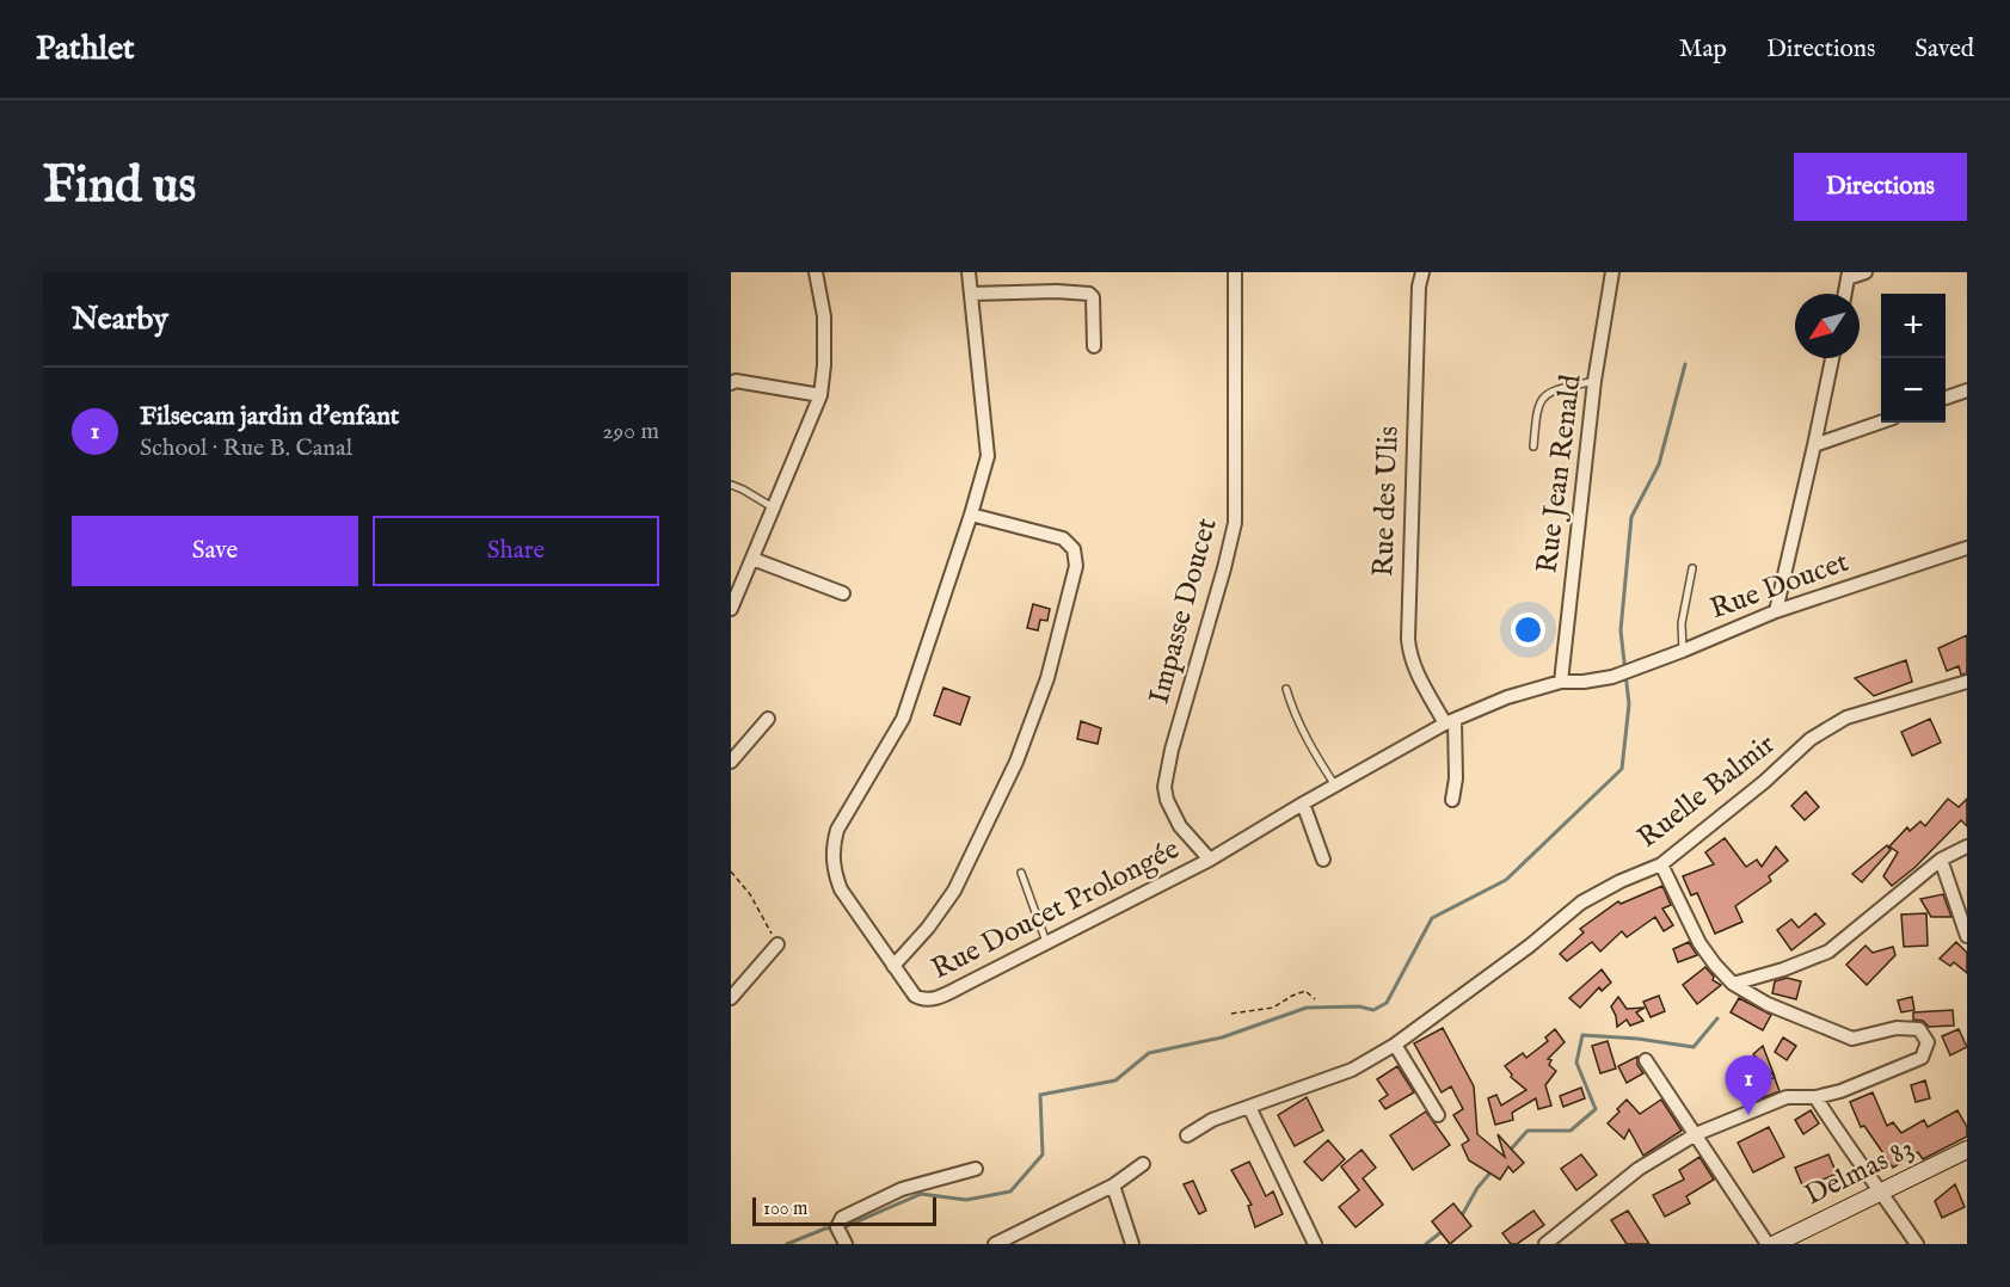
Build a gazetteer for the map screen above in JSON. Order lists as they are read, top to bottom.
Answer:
{
  "streets": {
    "street": [
      "Rue Jean Renald",
      "Rue des Ulis",
      "Rue Doucet",
      "Impasse Doucet",
      "Ruelle Balmir",
      "Rue Doucet Prolongée",
      "Delmas 83"
    ]
  },
  "crossings": [
    ["Rue Jean Renald", "Rue Doucet Prolongée"],
    ["Rue des Ulis", "Rue Doucet Prolongée"],
    ["Rue Doucet", "Rue Doucet Prolongée"],
    ["Impasse Doucet", "Rue Doucet Prolongée"]
  ],
  "scale_bar": "100 m",
  "north": "bottom left",
  "page": {
    "header": "Pathlet",
    "nav": ["Map", "Directions", "Saved"],
    "buttons": [
      "Directions",
      ["Save", "Share"]
    ],
    "title": "Find us",
    "heading": "Nearby",
    "map_buttons": ["+", "−"],
    "list": [
      {
        "mark": "1",
        "name": "Filsecam jardin d'enfant",
        "note": "School · Rue B. Canal",
        "value": "290 m"
      }
    ],
    "pins": "1",
    "scale": "100 m"
  }
}
